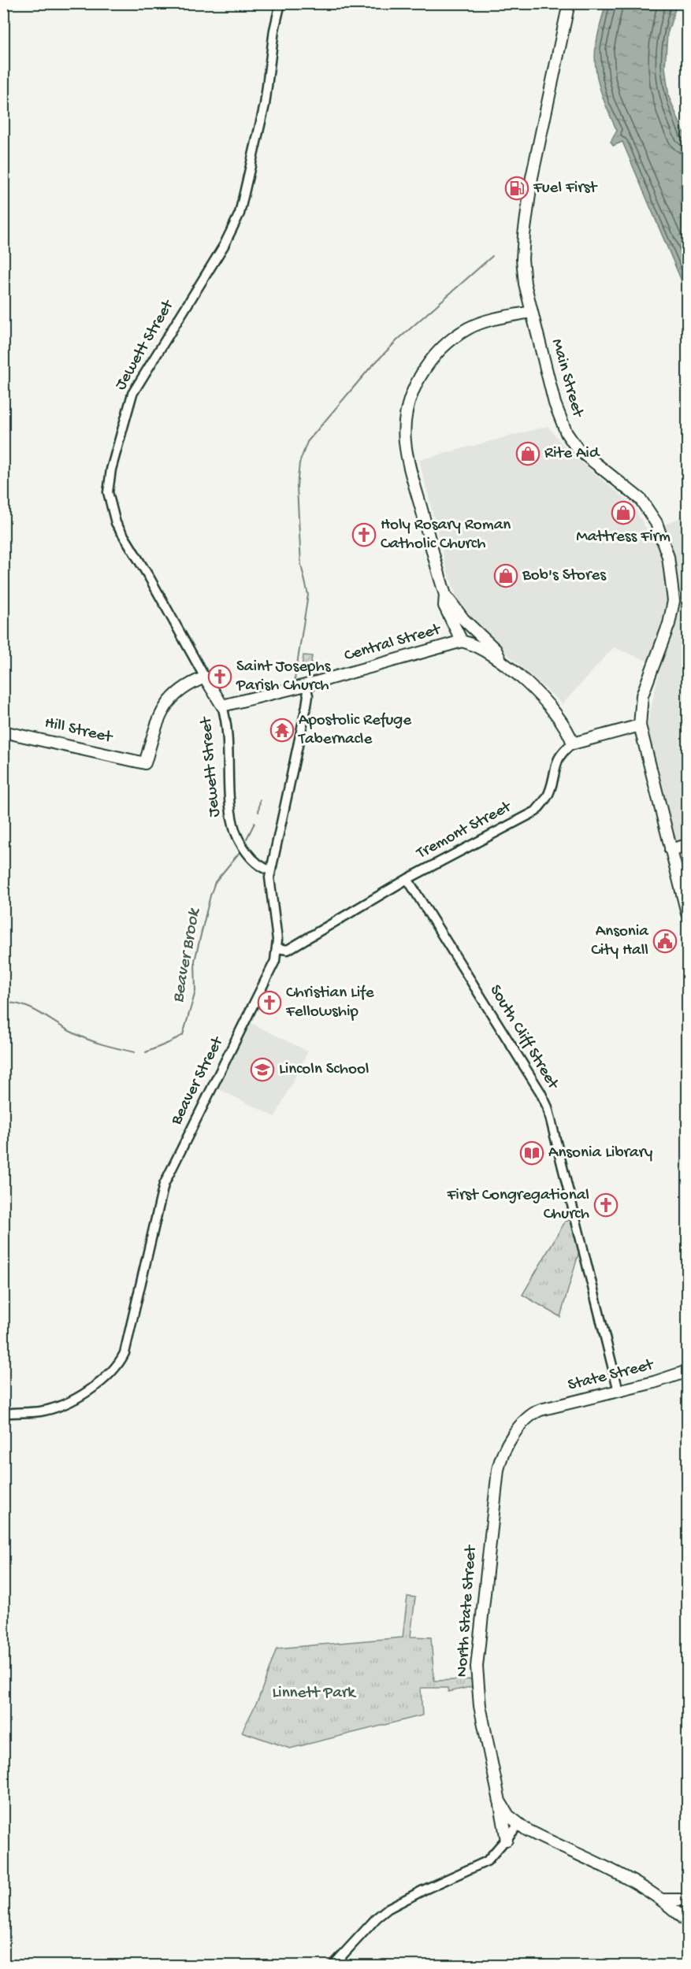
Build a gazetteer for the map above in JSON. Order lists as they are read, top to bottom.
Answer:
{
  "streets": {
    "main road": [
      "Jewett Street",
      "Main Street",
      "Central Street",
      "Hill Street",
      "State Street",
      "North State Street"
    ],
    "street": ["Tremont Street", "South Cliff Street", "Beaver Street"]
  },
  "crossings": [
    ["Jewett Street", "Central Street"],
    ["Jewett Street", "Hill Street"],
    ["Jewett Street", "Beaver Street"],
    ["Central Street", "Beaver Street"],
    ["Tremont Street", "South Cliff Street"],
    ["Tremont Street", "Beaver Street"],
    ["South Cliff Street", "State Street"],
    ["State Street", "North State Street"]
  ],
  "water": ["Beaver Brook"],
  "parks": ["Linnett Park"],
  "places": {
    "fuel station": ["Fuel First"],
    "shop": ["Rite Aid", "Mattress Firm", "Bob's Stores"],
    "church": [
      "Holy Rosary Roman Catholic Church",
      "Saint Josephs Parish Church",
      "Christian Life Fellowship",
      "First Congregational Church"
    ],
    "temple": ["Apostolic Refuge Tabernacle"],
    "public building": ["Ansonia City Hall"],
    "school or university": ["Lincoln School"],
    "library": ["Ansonia Library"]
  }
}
